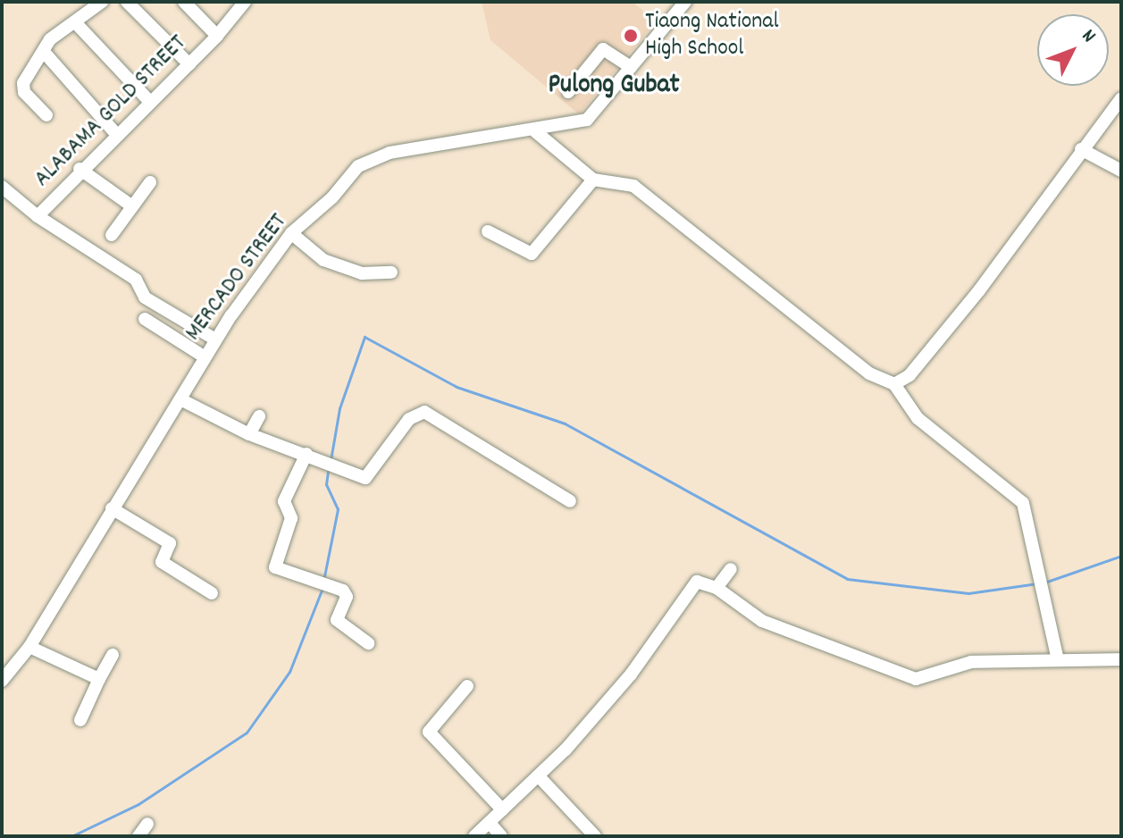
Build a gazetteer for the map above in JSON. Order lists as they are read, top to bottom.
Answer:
{
  "streets": {
    "street": ["ALABAMA GOLD STREET", "MERCADO STREET"]
  },
  "districts": ["Pulong Gubat"],
  "places": ["Tiaong National High School"],
  "north": "top right"
}
